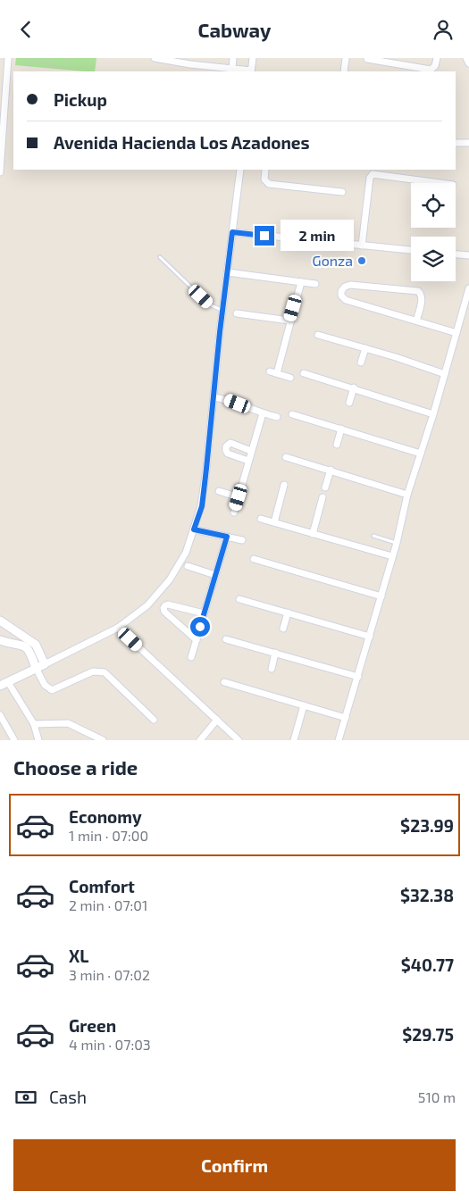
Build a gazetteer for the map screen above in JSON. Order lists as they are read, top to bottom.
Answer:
{
  "places": ["Gonza"],
  "page": {
    "header": "Cabway",
    "banner": ["Pickup", "Avenida Hacienda Los Azadones"],
    "bubble": "2 min",
    "heading": "Choose a ride",
    "list": [
      {
        "name": "Economy",
        "note": "1 min · 07:00",
        "value": "$23.99"
      },
      {
        "name": "Comfort",
        "note": "2 min · 07:01",
        "value": "$32.38"
      },
      {
        "name": "XL",
        "note": "3 min · 07:02",
        "value": "$40.77"
      },
      {
        "name": "Green",
        "note": "4 min · 07:03",
        "value": "$29.75"
      }
    ],
    "pay": ["Cash", "510 m"],
    "buttons": "Confirm"
  }
}
